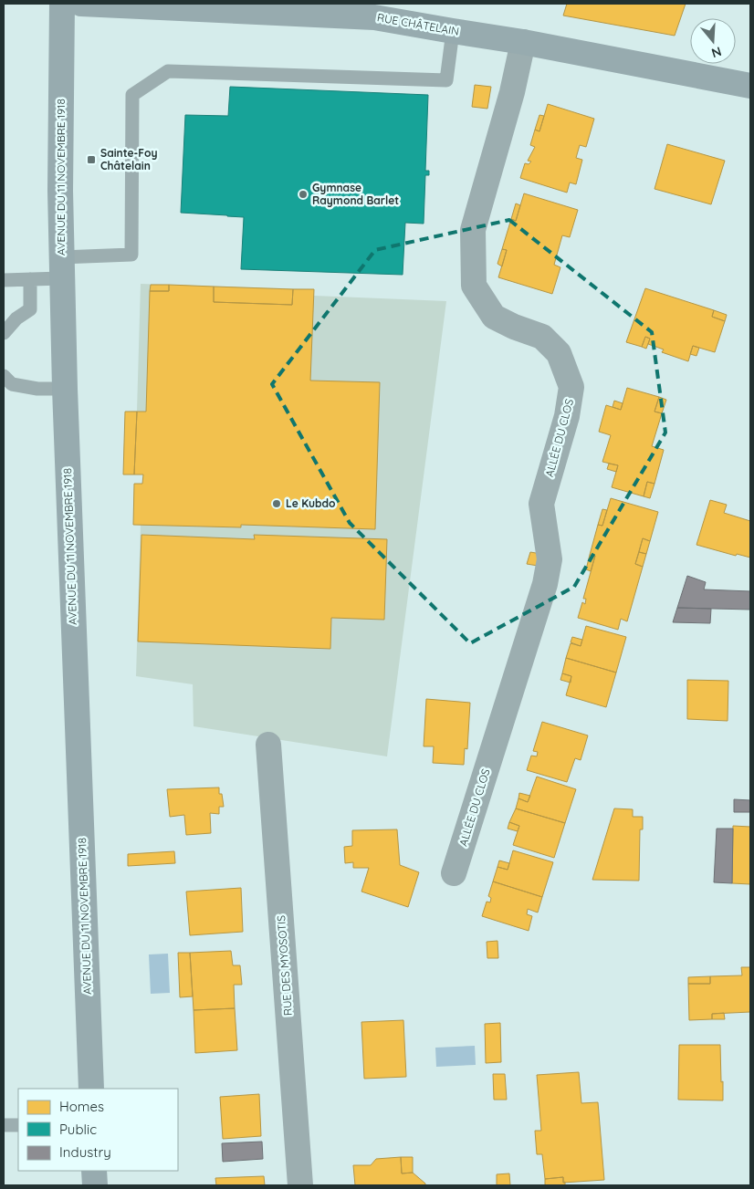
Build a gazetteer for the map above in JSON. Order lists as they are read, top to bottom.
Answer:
{
  "streets": {
    "street": [
      "RUE CHÂTELAIN",
      "AVENUE DU 11 NOVEMBRE 1918",
      "ALLÉE DU CLOS",
      "RUE DES MYOSOTIS"
    ]
  },
  "crossings": [
    ["RUE CHÂTELAIN", "ALLÉE DU CLOS"]
  ],
  "places": {
    "transit": ["Sainte-Foy Châtelain"],
    "other": ["Gymnase Raymond Barlet", "Le Kubdo"]
  },
  "legend": ["Homes", "Public", "Industry"],
  "north": "bottom"
}
